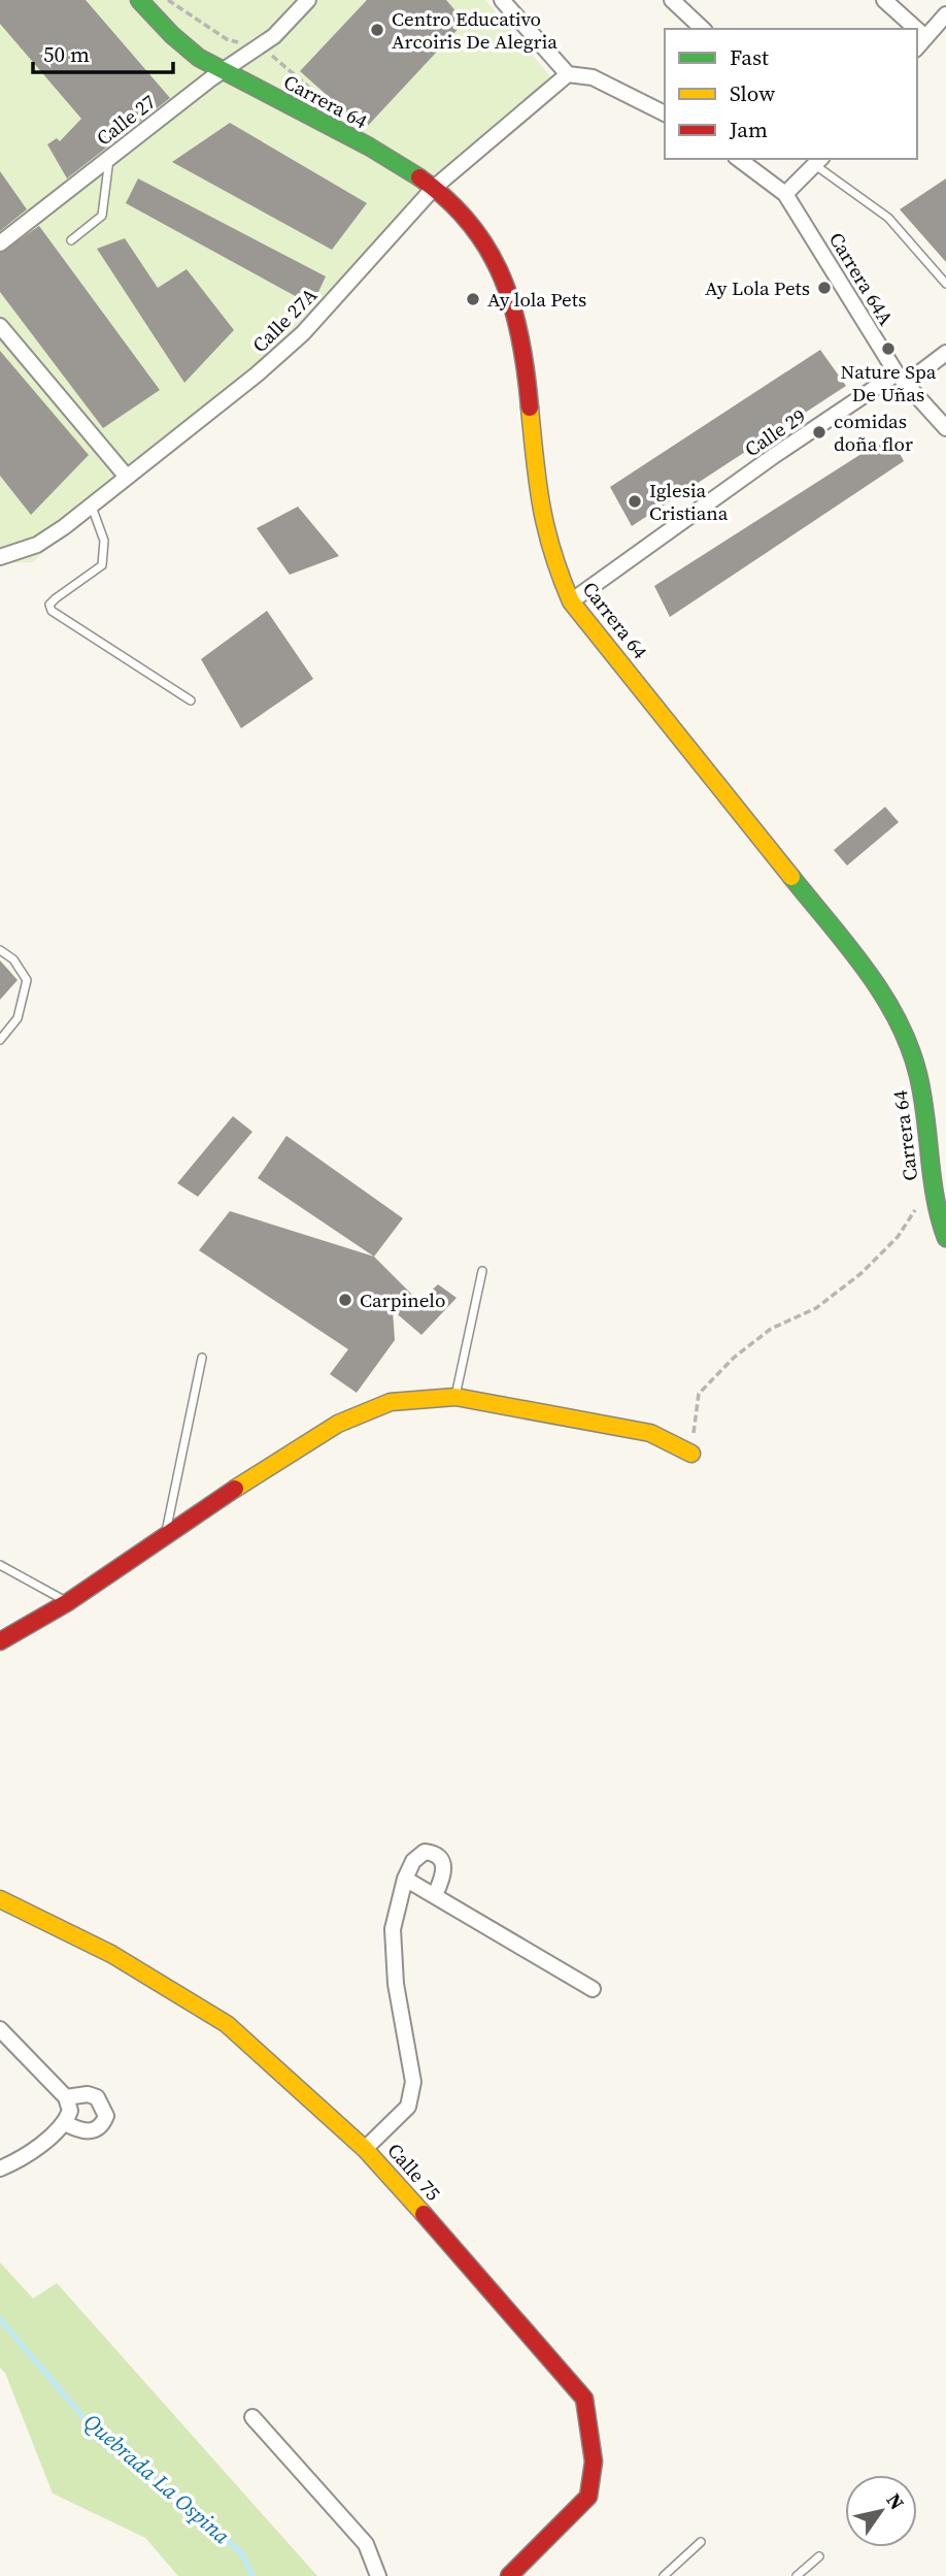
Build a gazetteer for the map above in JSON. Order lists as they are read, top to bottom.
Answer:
{
  "streets": {
    "street": [
      "Carrera 64",
      "Calle 27",
      "Carrera 64A",
      "Calle 27A",
      "Calle 29",
      "Calle 75"
    ]
  },
  "crossings": [
    ["Carrera 64", "Calle 27"],
    ["Carrera 64", "Calle 27A"],
    ["Carrera 64", "Calle 29"],
    ["Carrera 64A", "Calle 29"]
  ],
  "water": ["Quebrada La Ospina"],
  "places": [
    "Centro Educativo Arcoiris De Alegria",
    "Ay Lola Pets",
    "Ay lola Pets",
    "Nature Spa De Uñas",
    "comidas doña flor",
    "Iglesia Cristiana",
    "Carpinelo"
  ],
  "legend": ["Fast", "Slow", "Jam"],
  "scale_bar": "50 m",
  "north": "top right"
}
